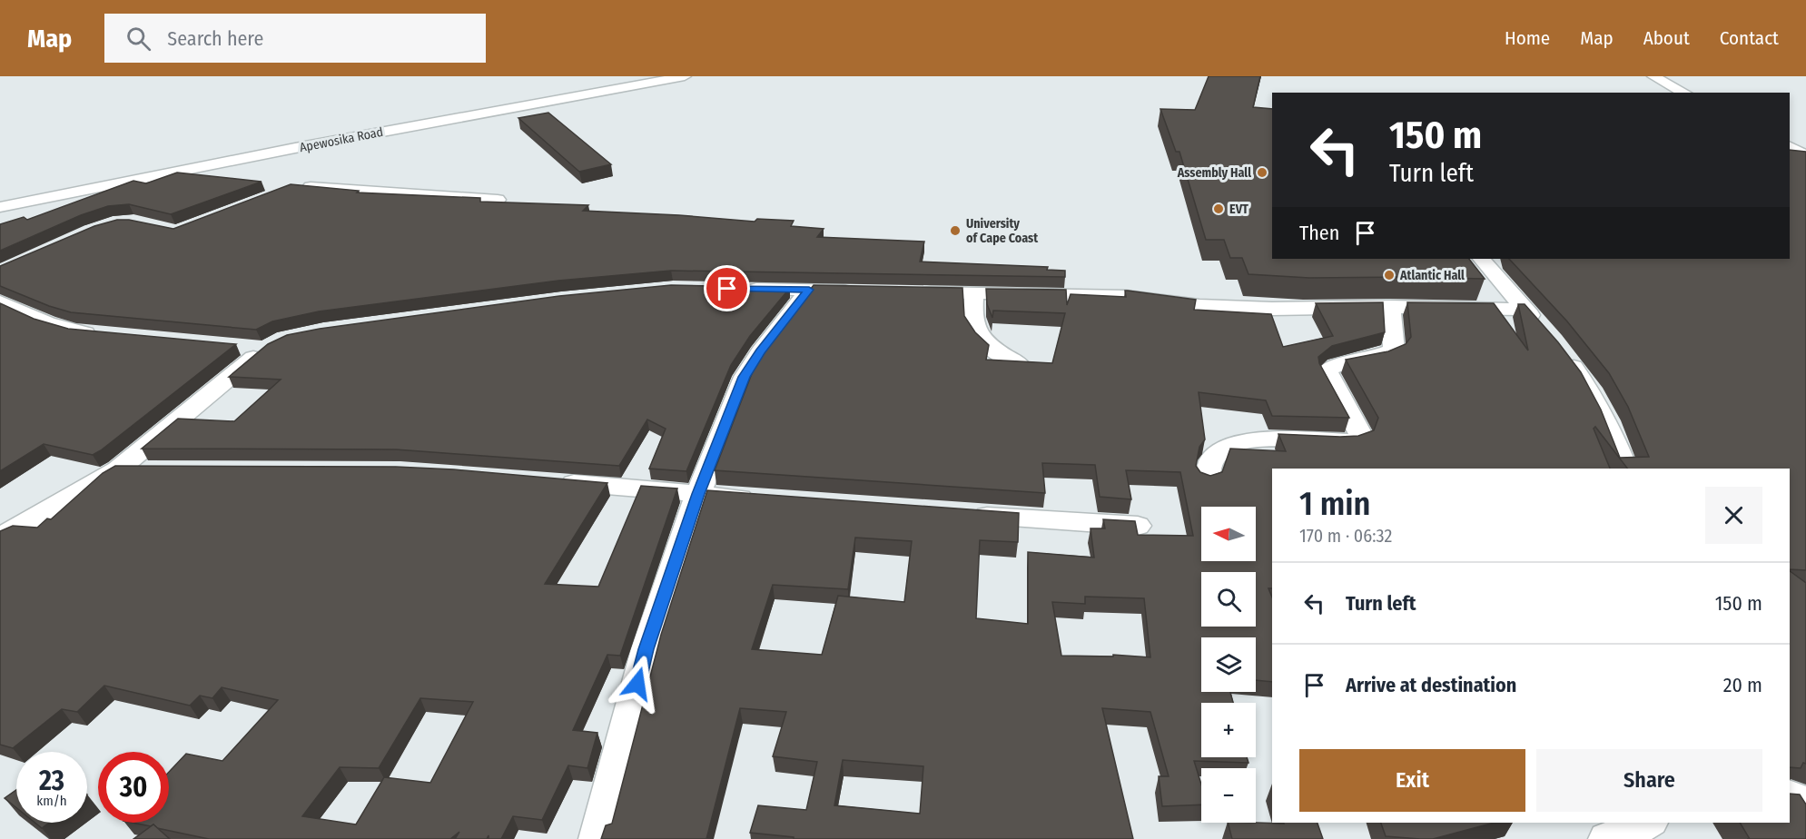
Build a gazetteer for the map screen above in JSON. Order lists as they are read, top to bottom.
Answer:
{
  "streets": {
    "street": ["Apewosika Road"]
  },
  "places": [
    "Assembly Hall",
    "EVT",
    "University of Cape Coast",
    "Atlantic Hall"
  ],
  "north": "left",
  "page": {
    "header": "Map",
    "search": "Search here",
    "nav": [
      "Home",
      "Map",
      "About",
      "Contact"
    ],
    "turn": ["150 m", "Turn left"],
    "then": "Then",
    "heading": ["1 min", "170 m · 06:32"],
    "map_buttons": ["+", "−"],
    "list": [
      {
        "name": "Turn left",
        "value": "150 m"
      },
      {
        "name": "Arrive at destination",
        "value": "20 m"
      }
    ],
    "buttons": ["Exit", "Share"],
    "speed": "23 km/h",
    "limit": "30"
  }
}
